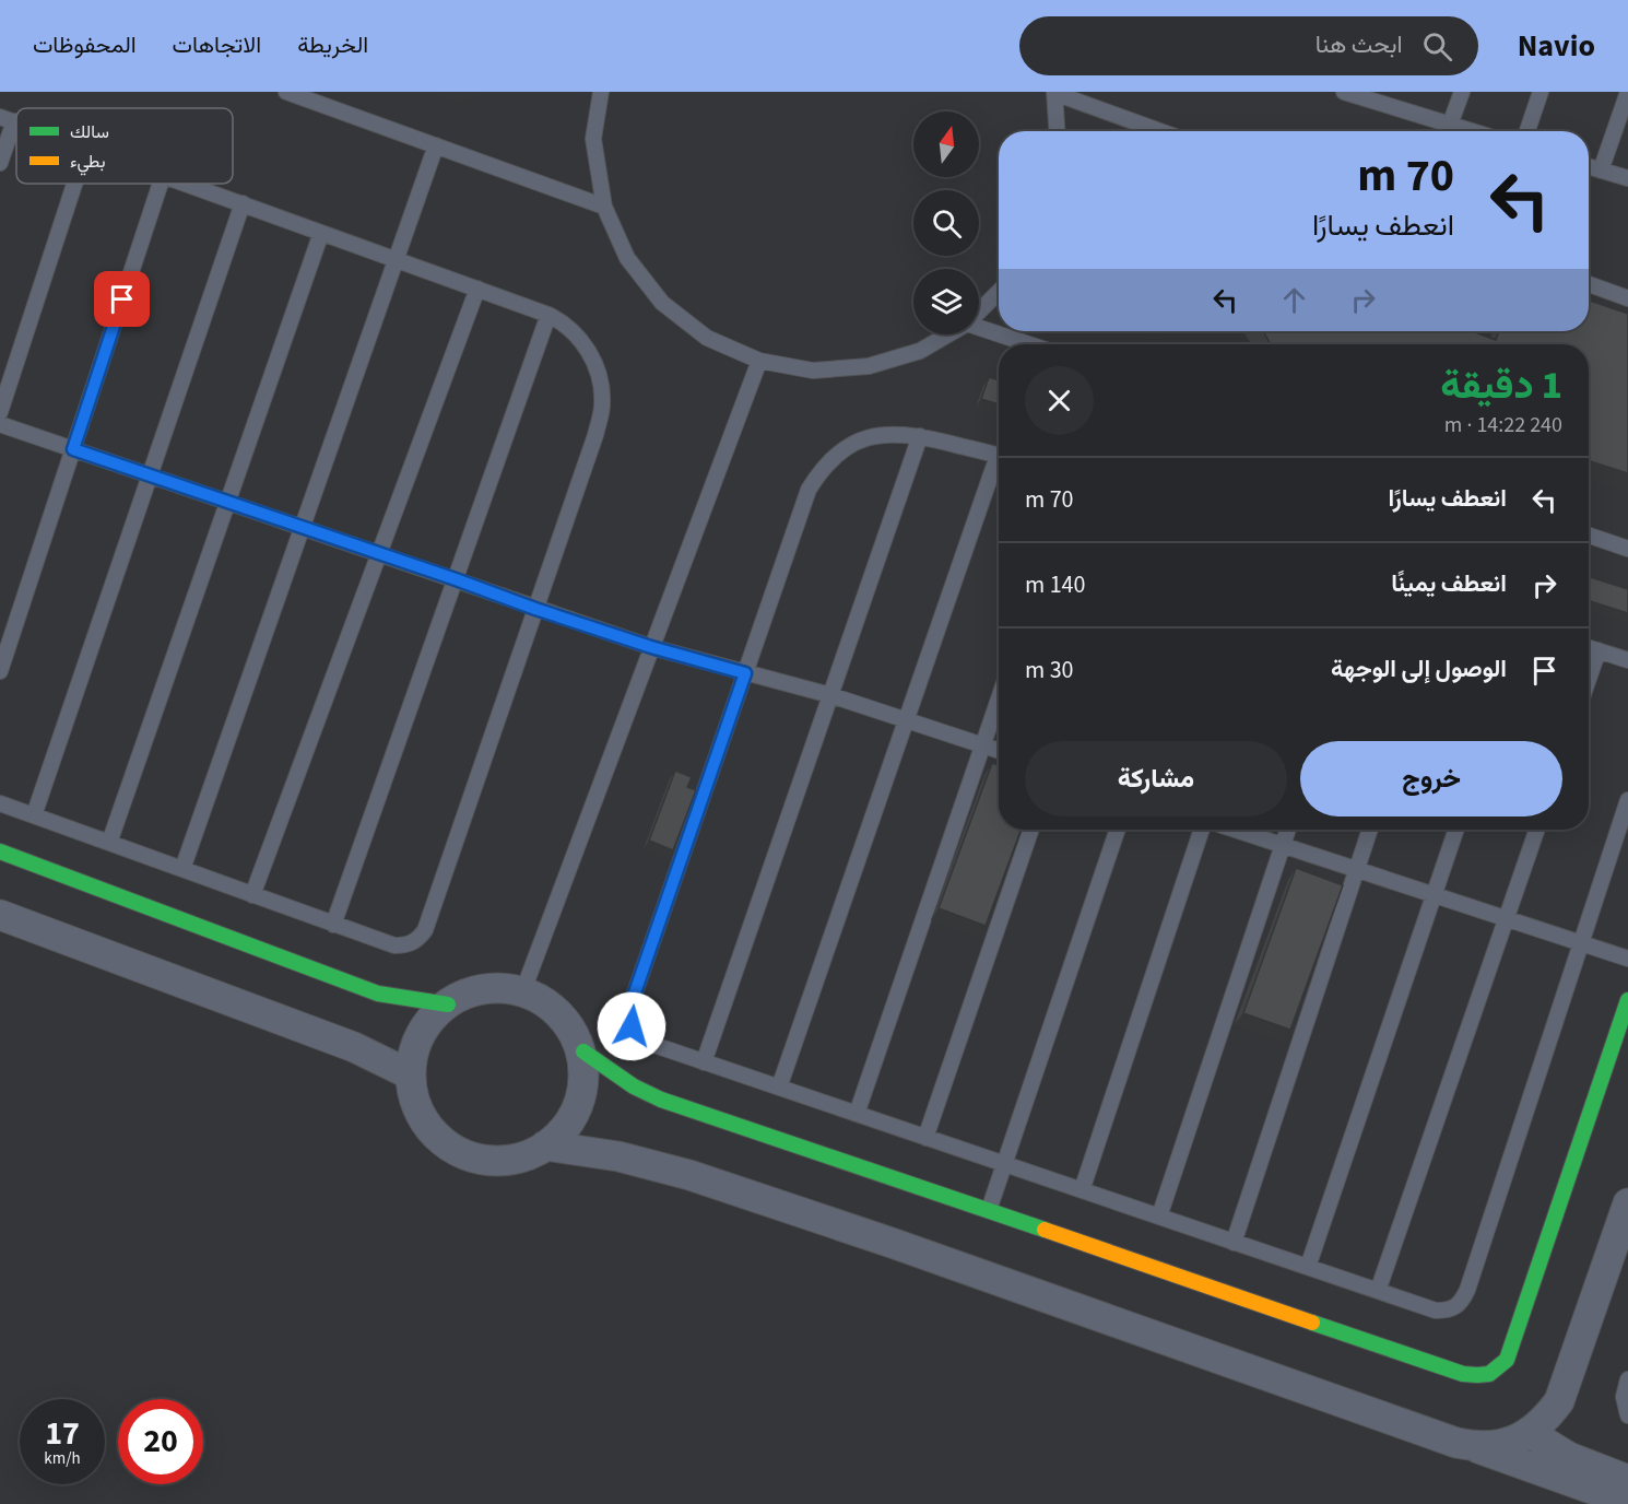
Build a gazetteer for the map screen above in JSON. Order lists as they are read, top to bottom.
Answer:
{
  "legend": ["سالك", "بطيء"],
  "north": "top",
  "page": {
    "header": "Navio",
    "search": "ابحث هنا",
    "nav": ["الخريطة", "الاتجاهات", "المحفوظات"],
    "turn": ["70 m", "انعطف يسارًا"],
    "heading": ["1 دقيقة", "240 m · 14:22"],
    "list": [
      {
        "name": "انعطف يسارًا",
        "value": "70 m"
      },
      {
        "name": "انعطف يمينًا",
        "value": "140 m"
      },
      {
        "name": "الوصول إلى الوجهة",
        "value": "30 m"
      }
    ],
    "buttons": ["خروج", "مشاركة"],
    "speed": "17 km/h",
    "limit": "20"
  }
}
